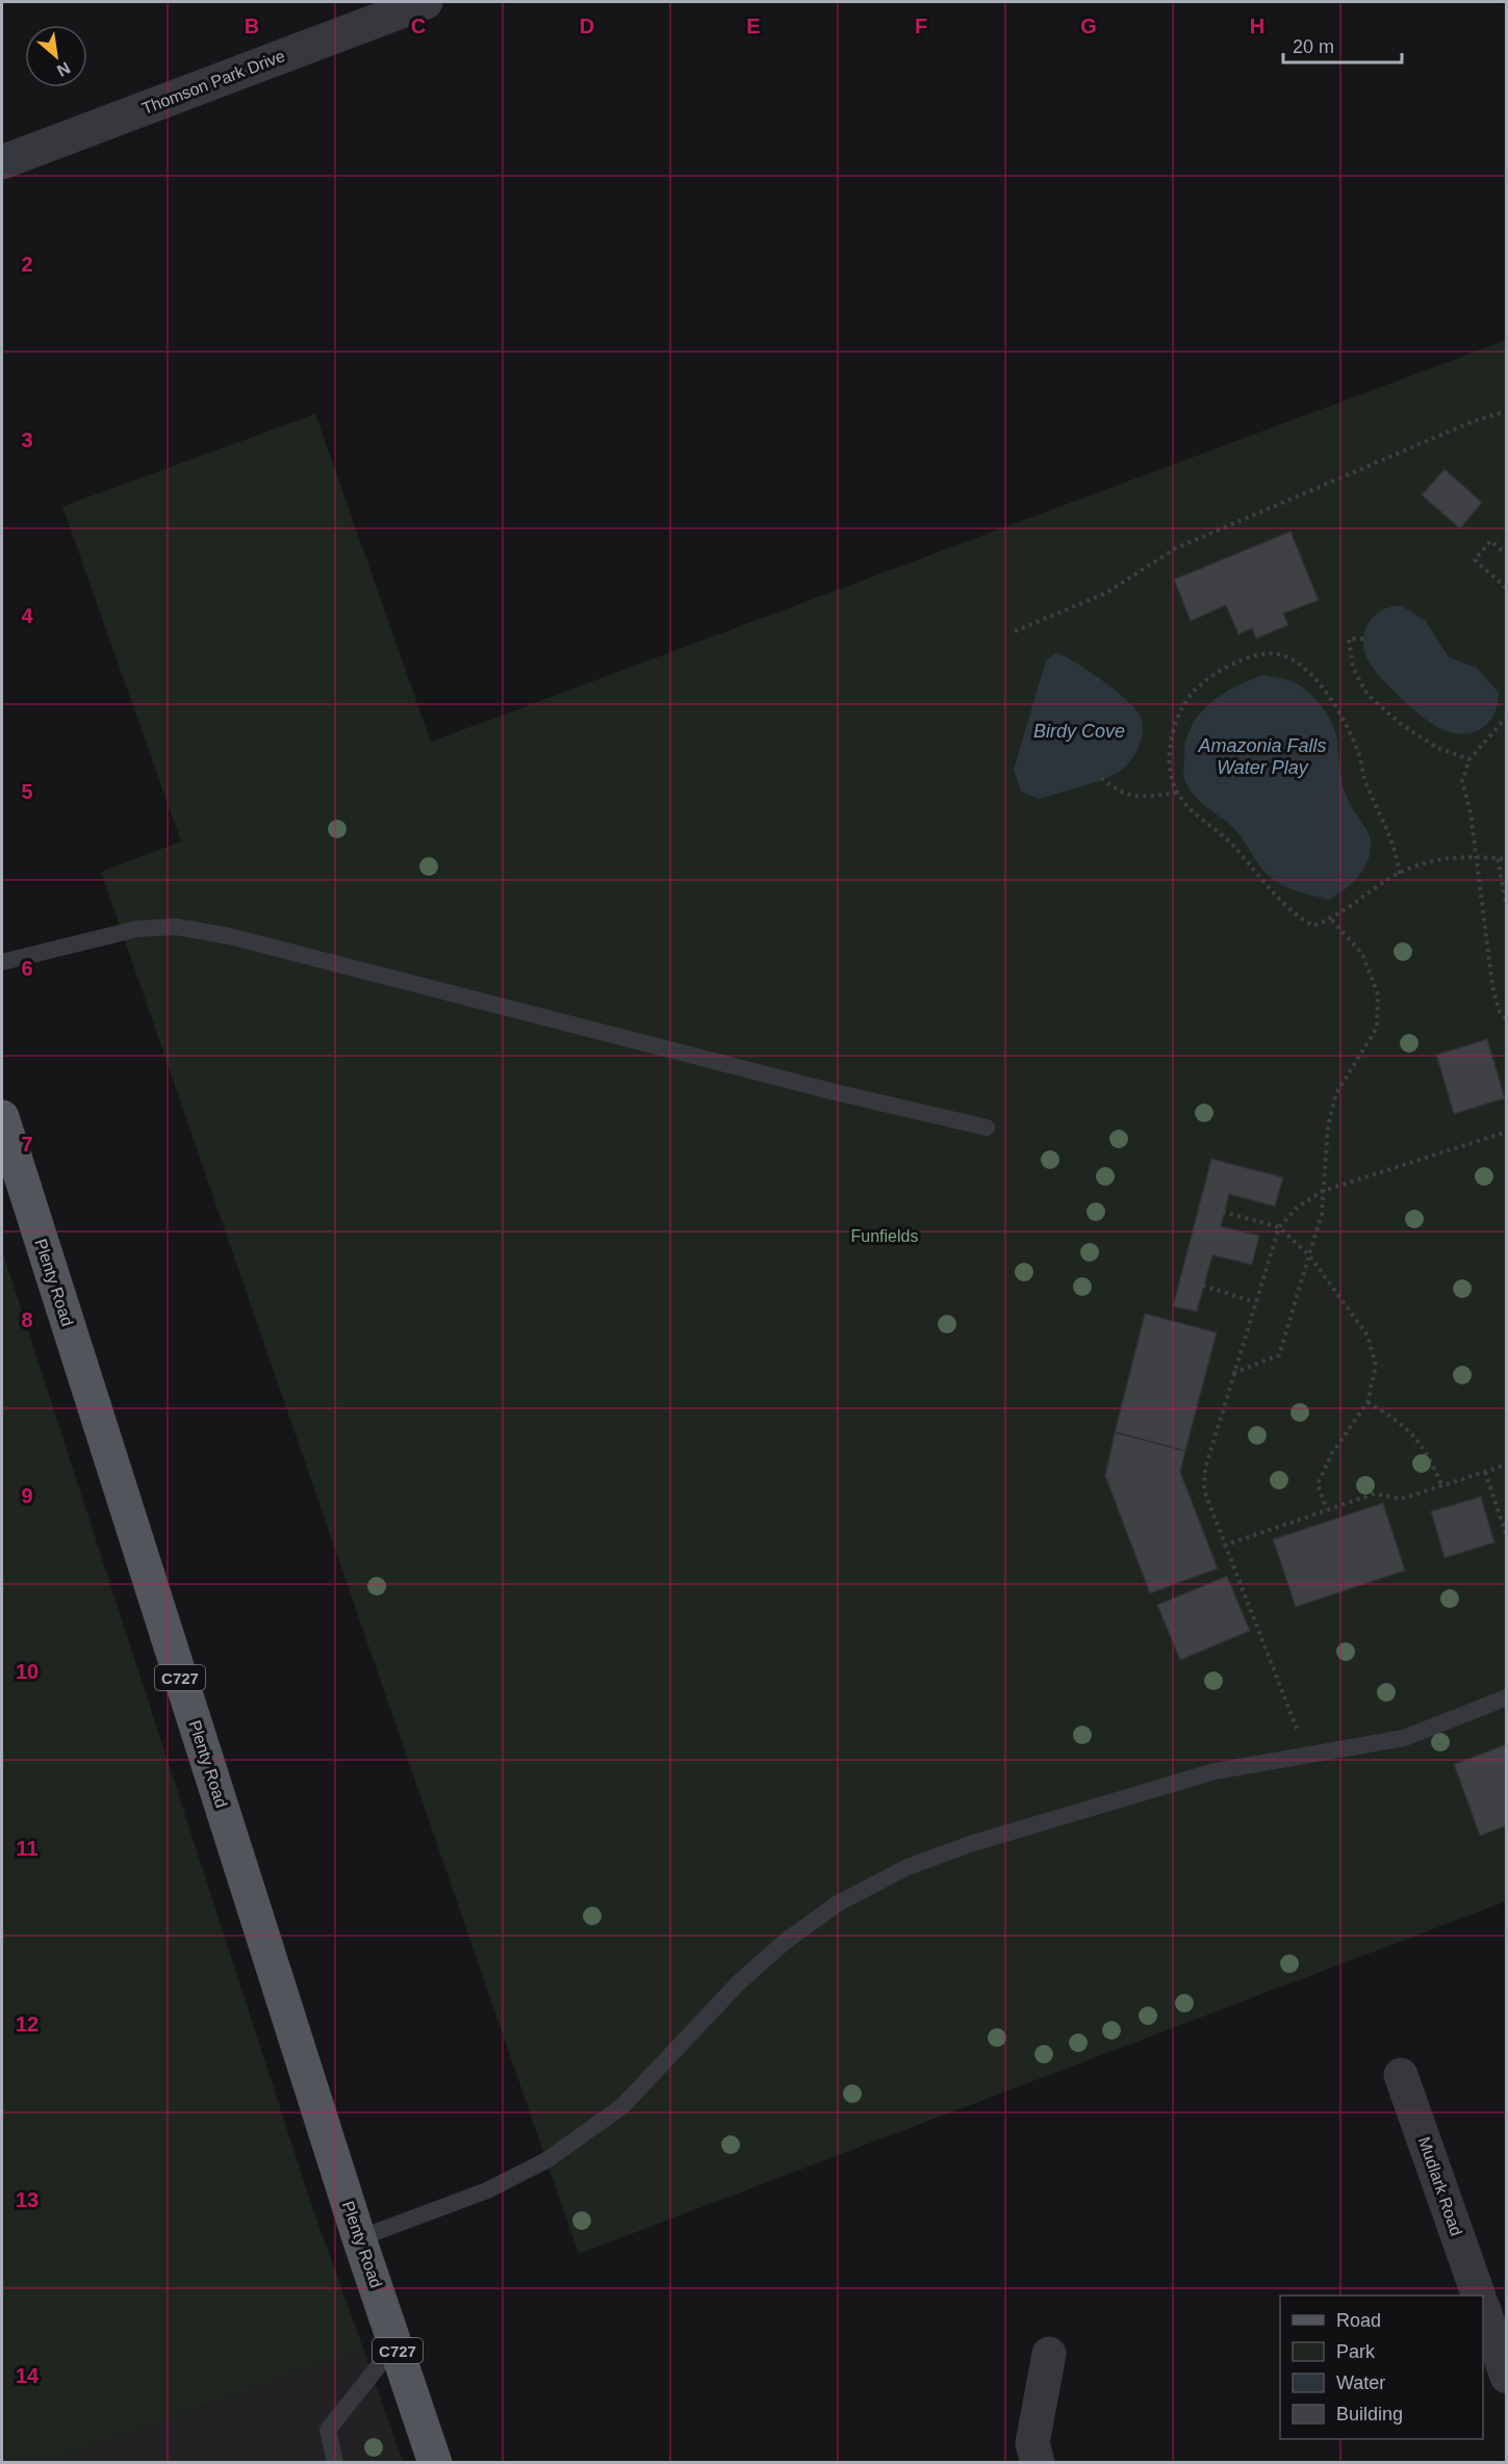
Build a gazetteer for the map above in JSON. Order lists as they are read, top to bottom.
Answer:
{
  "streets": {
    "main road": ["Plenty Road", "C727"],
    "street": ["Thomson Park Drive", "Mudlark Road"]
  },
  "water": ["Birdy Cove", "Amazonia Falls Water Play"],
  "parks": ["Funfields"],
  "legend": [
    "Road",
    "Park",
    "Water",
    "Building"
  ],
  "scale_bar": "20 m",
  "north": "bottom right",
  "grid": {
    "columns": [
      "B",
      "C",
      "D",
      "E",
      "F",
      "G",
      "H"
    ],
    "rows": [
      "2",
      "3",
      "4",
      "5",
      "6",
      "7",
      "8",
      "9",
      "10",
      "11",
      "12",
      "13",
      "14"
    ]
  }
}
